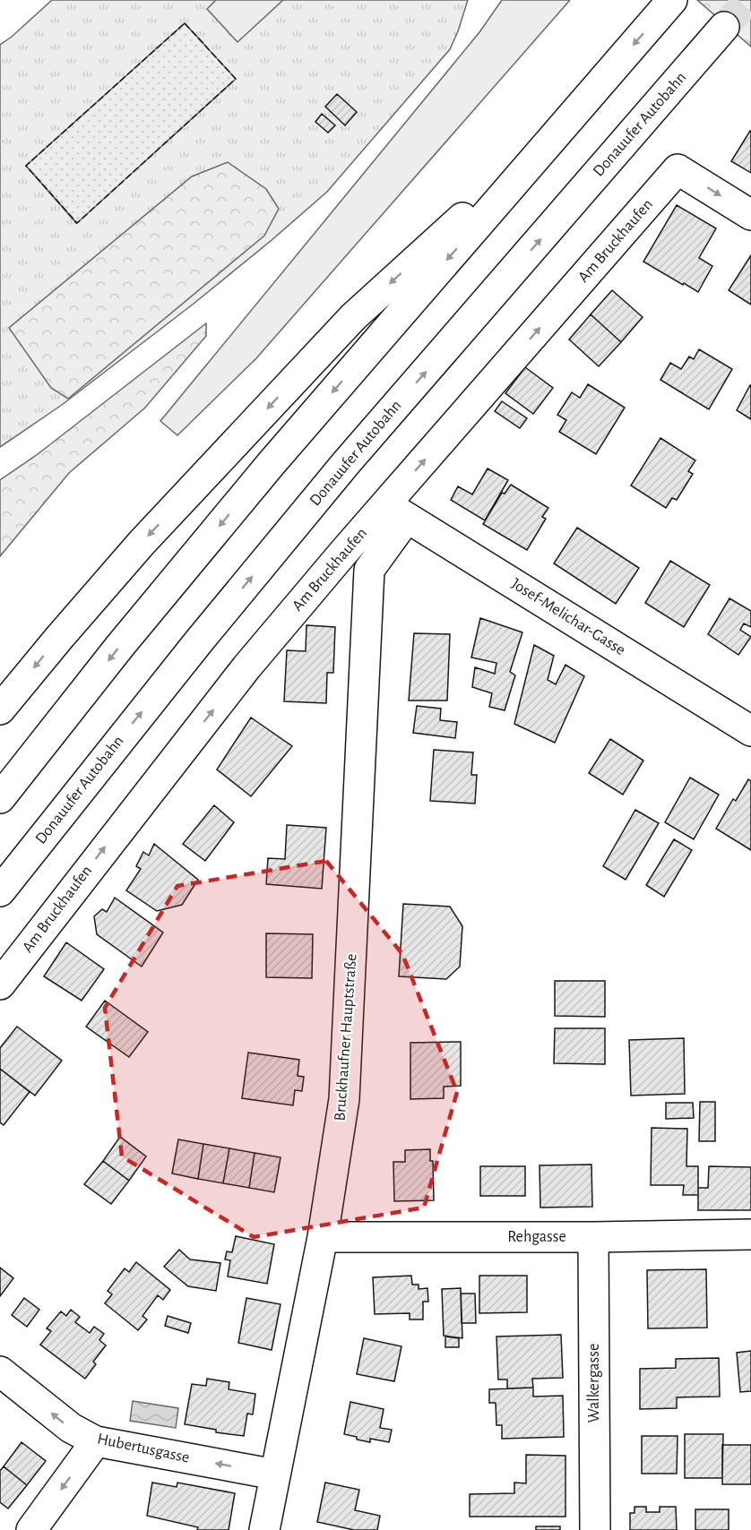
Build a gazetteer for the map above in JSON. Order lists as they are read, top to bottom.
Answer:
{
  "streets": {
    "main road": [
      "Donauufer Autobahn",
      "Am Bruckhaufen",
      "Josef-Melichar-Gasse",
      "Bruckhaufner Hauptstraße",
      "Rehgasse",
      "Walkergasse",
      "Hubertusgasse"
    ]
  },
  "crossings": [
    ["Am Bruckhaufen", "Josef-Melichar-Gasse"],
    ["Bruckhaufner Hauptstraße", "Rehgasse"],
    ["Bruckhaufner Hauptstraße", "Hubertusgasse"],
    ["Rehgasse", "Walkergasse"]
  ],
  "one_way": ["Hubertusgasse"]
}
